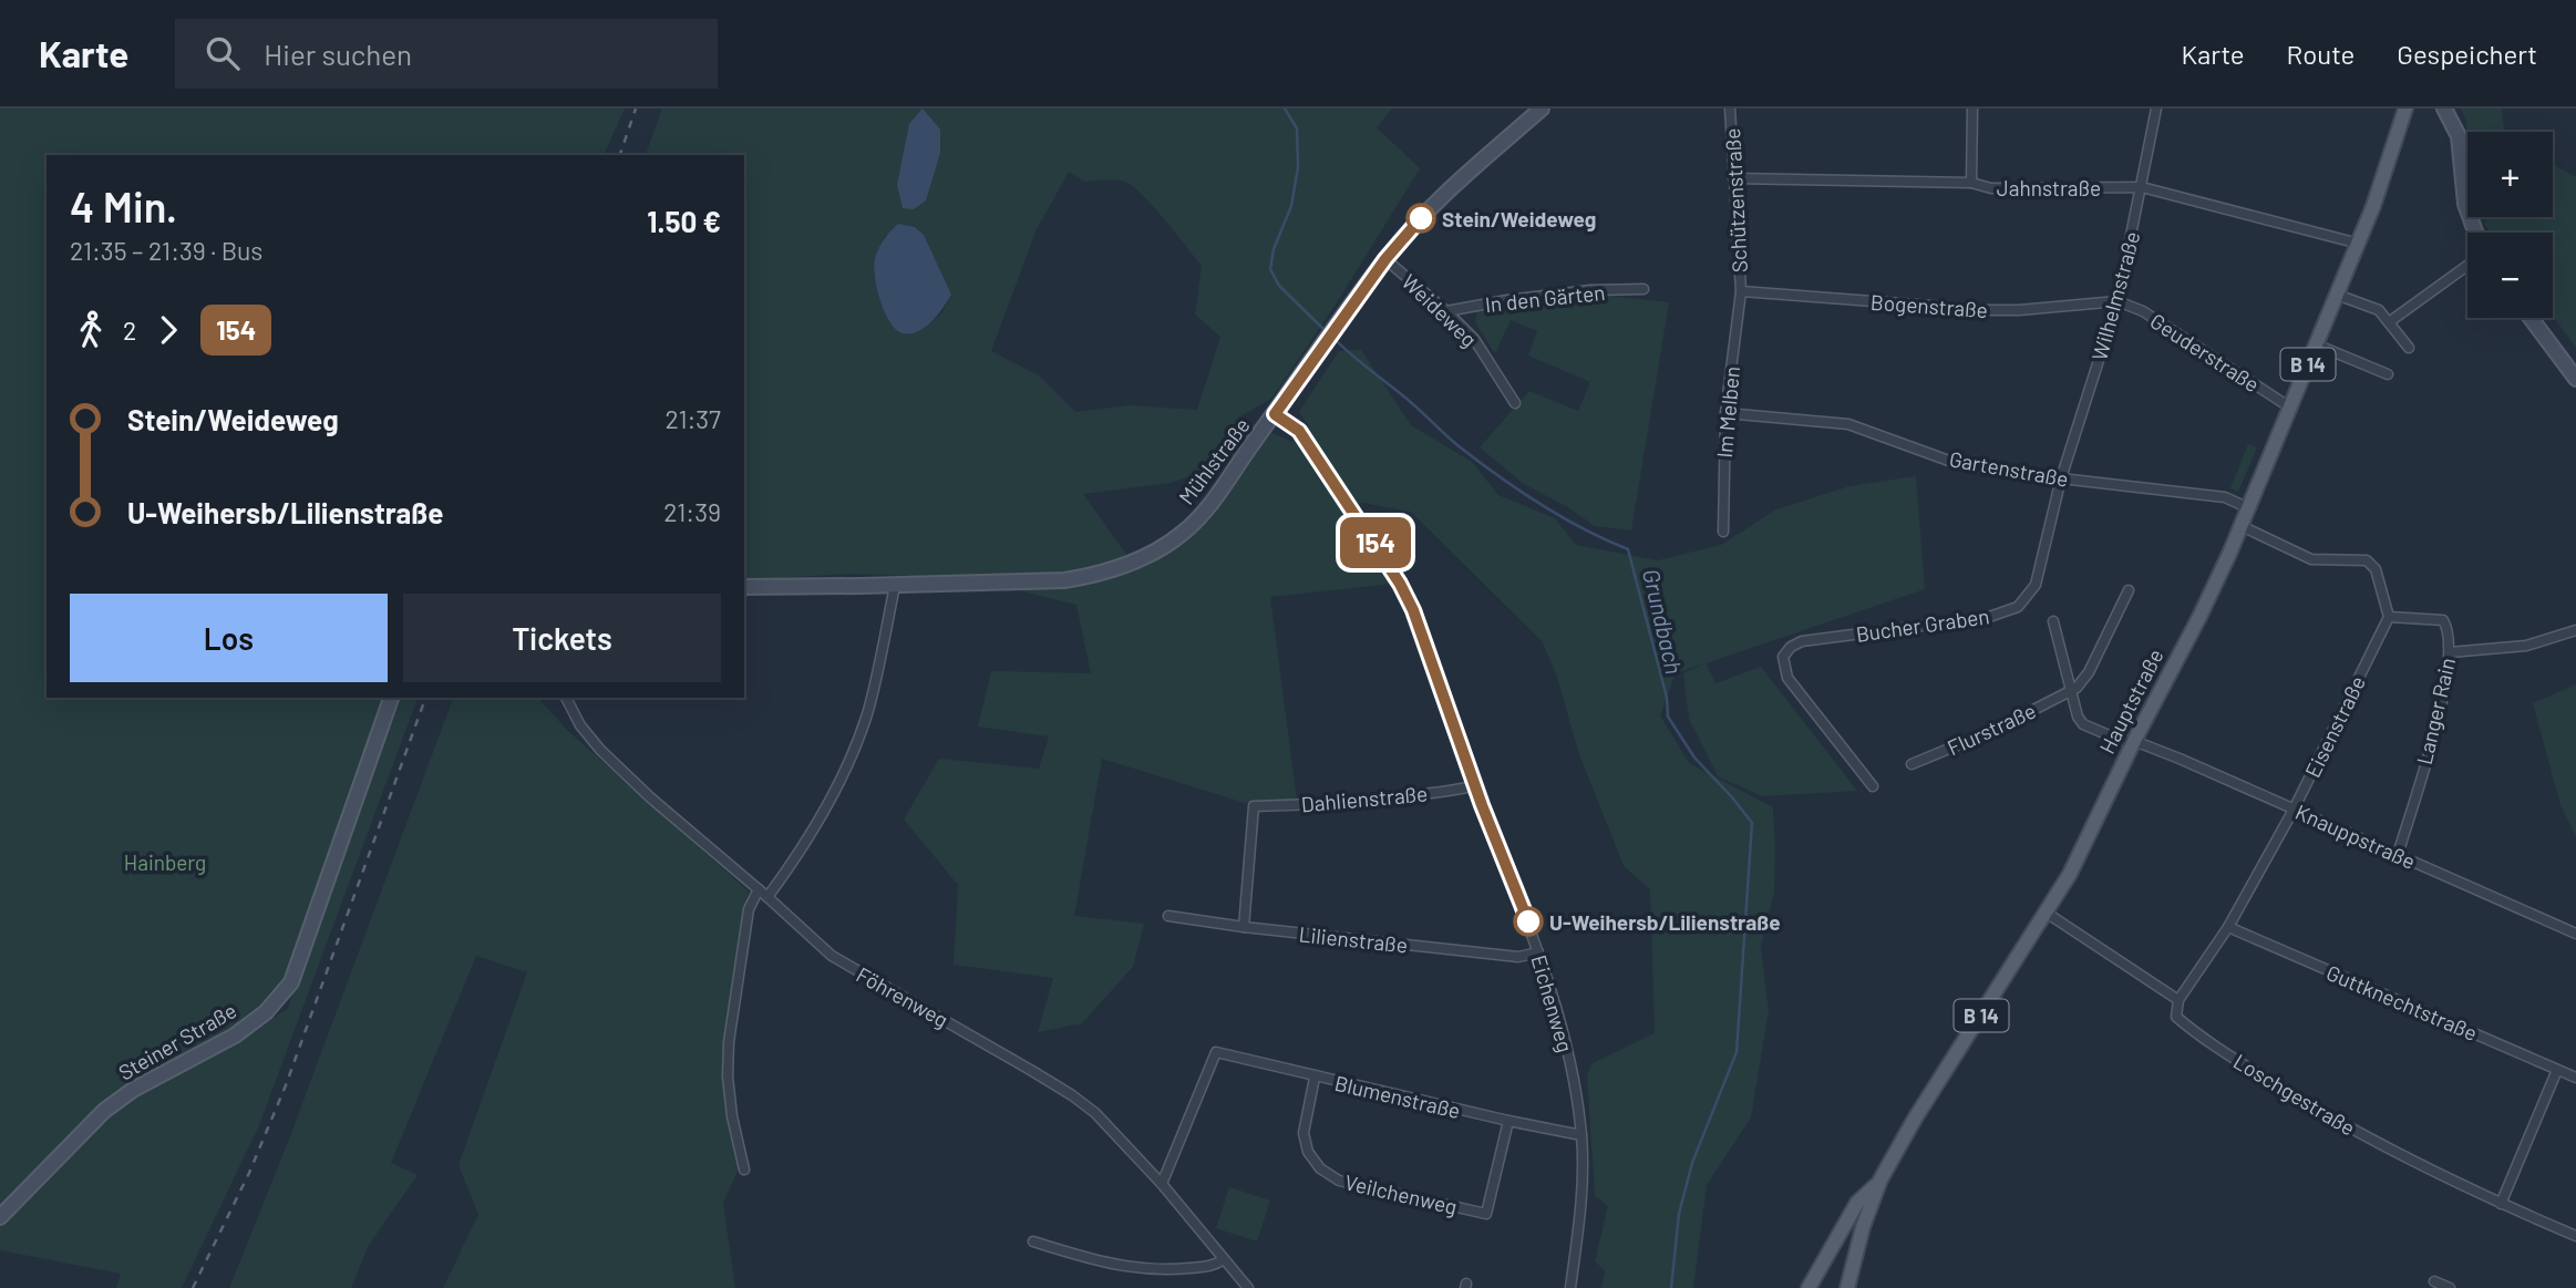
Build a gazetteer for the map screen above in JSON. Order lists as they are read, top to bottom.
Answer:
{
  "streets": {
    "main road": ["B 14", "Hauptstraße"],
    "street": [
      "Jahnstraße",
      "Schützenstraße",
      "Wilhelmstraße",
      "In den Gärten",
      "Bogenstraße",
      "Weideweg",
      "Geuderstraße",
      "Im Melben",
      "Mühlstraße",
      "Gartenstraße",
      "Bucher Graben",
      "Langer Rain",
      "Eisenstraße",
      "Flurstraße",
      "Dahlienstraße",
      "Knauppstraße",
      "Lilienstraße",
      "Föhrenweg",
      "Guttknechtstraße",
      "Eichenweg",
      "Steiner Straße",
      "Loschgestraße",
      "Blumenstraße",
      "Veilchenweg"
    ]
  },
  "crossings": [
    ["Jahnstraße", "Schützenstraße"],
    ["Jahnstraße", "Wilhelmstraße"],
    ["Jahnstraße", "Hauptstraße"],
    ["Schützenstraße", "Bogenstraße"],
    ["Schützenstraße", "Im Melben"],
    ["Wilhelmstraße", "Bogenstraße"],
    ["Wilhelmstraße", "Geuderstraße"],
    ["Wilhelmstraße", "Gartenstraße"],
    ["Wilhelmstraße", "Bucher Graben"],
    ["In den Gärten", "Weideweg"],
    ["Bogenstraße", "Geuderstraße"],
    ["Bogenstraße", "Im Melben"],
    ["Weideweg", "Mühlstraße"],
    ["Geuderstraße", "Hauptstraße"],
    ["Im Melben", "Gartenstraße"],
    ["Mühlstraße", "Eichenweg"],
    ["Gartenstraße", "Bucher Graben"],
    ["Gartenstraße", "Hauptstraße"],
    ["Hauptstraße", "Knauppstraße"],
    ["Langer Rain", "Eisenstraße"],
    ["Langer Rain", "Knauppstraße"],
    ["Eisenstraße", "Knauppstraße"],
    ["Eisenstraße", "Guttknechtstraße"],
    ["Eisenstraße", "Loschgestraße"],
    ["Flurstraße", "Knauppstraße"],
    ["Dahlienstraße", "Lilienstraße"],
    ["Dahlienstraße", "Eichenweg"],
    ["Lilienstraße", "Eichenweg"],
    ["Föhrenweg", "Blumenstraße"],
    ["Eichenweg", "Blumenstraße"],
    ["Blumenstraße", "Veilchenweg"]
  ],
  "water": ["Grundbach"],
  "parks": ["Hainberg"],
  "places": ["Stein/Weideweg", "U-Weihersb/Lilienstraße"],
  "lines": ["bus line 154"],
  "page": {
    "header": "Karte",
    "search": "Hier suchen",
    "nav": ["Karte", "Route", "Gespeichert"],
    "on_map": "154",
    "map_buttons": ["+", "−"],
    "heading": ["4 Min.", "21:35 – 21:39 · Bus", "1.50 €"],
    "legs": ["2", "154"],
    "list": [
      {
        "name": "Stein/Weideweg",
        "value": "21:37"
      },
      {
        "name": "U-Weihersb/Lilienstraße",
        "value": "21:39"
      }
    ],
    "buttons": ["Los", "Tickets"]
  }
}
